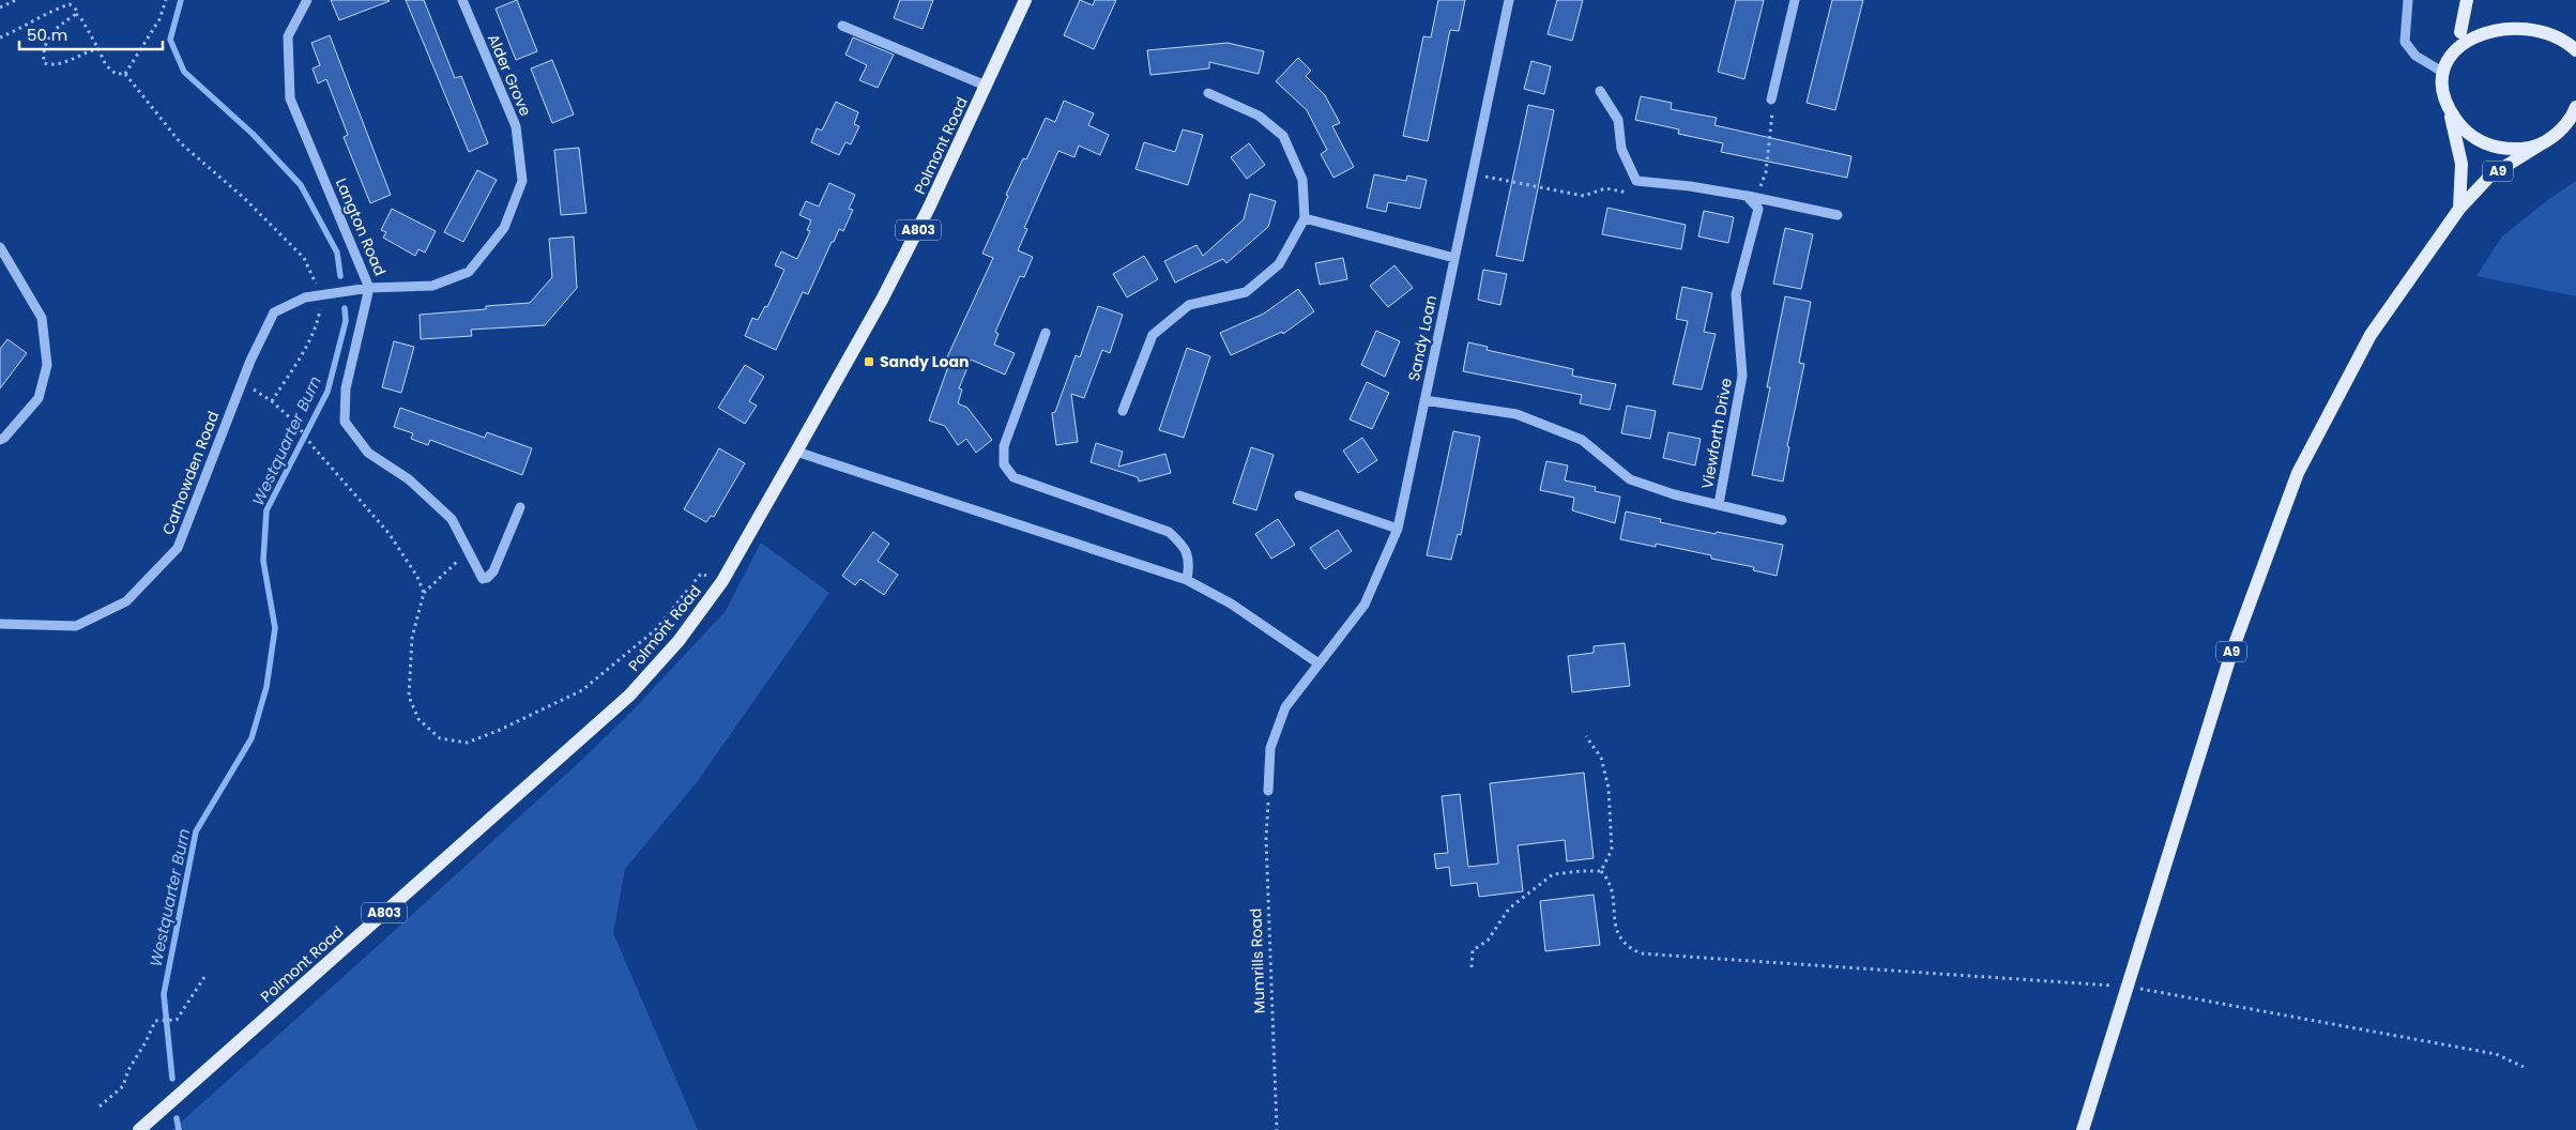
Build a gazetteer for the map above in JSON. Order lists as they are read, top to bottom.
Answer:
{
  "streets": {
    "main road": ["Polmont Road", "A9", "A803"],
    "street": [
      "Alder Grove",
      "Langton Road",
      "Sandy Loan",
      "Viewforth Drive",
      "Carhowden Road"
    ],
    "path": ["Mumrills Road"]
  },
  "crossings": [
    ["Alder Grove", "Langton Road"],
    ["Alder Grove", "Carhowden Road"],
    ["Langton Road", "Carhowden Road"],
    ["Sandy Loan", "Mumrills Road"]
  ],
  "water": ["Westquarter Burn"],
  "places": {
    "transit": ["Sandy Loan"]
  },
  "scale_bar": "50 m"
}
